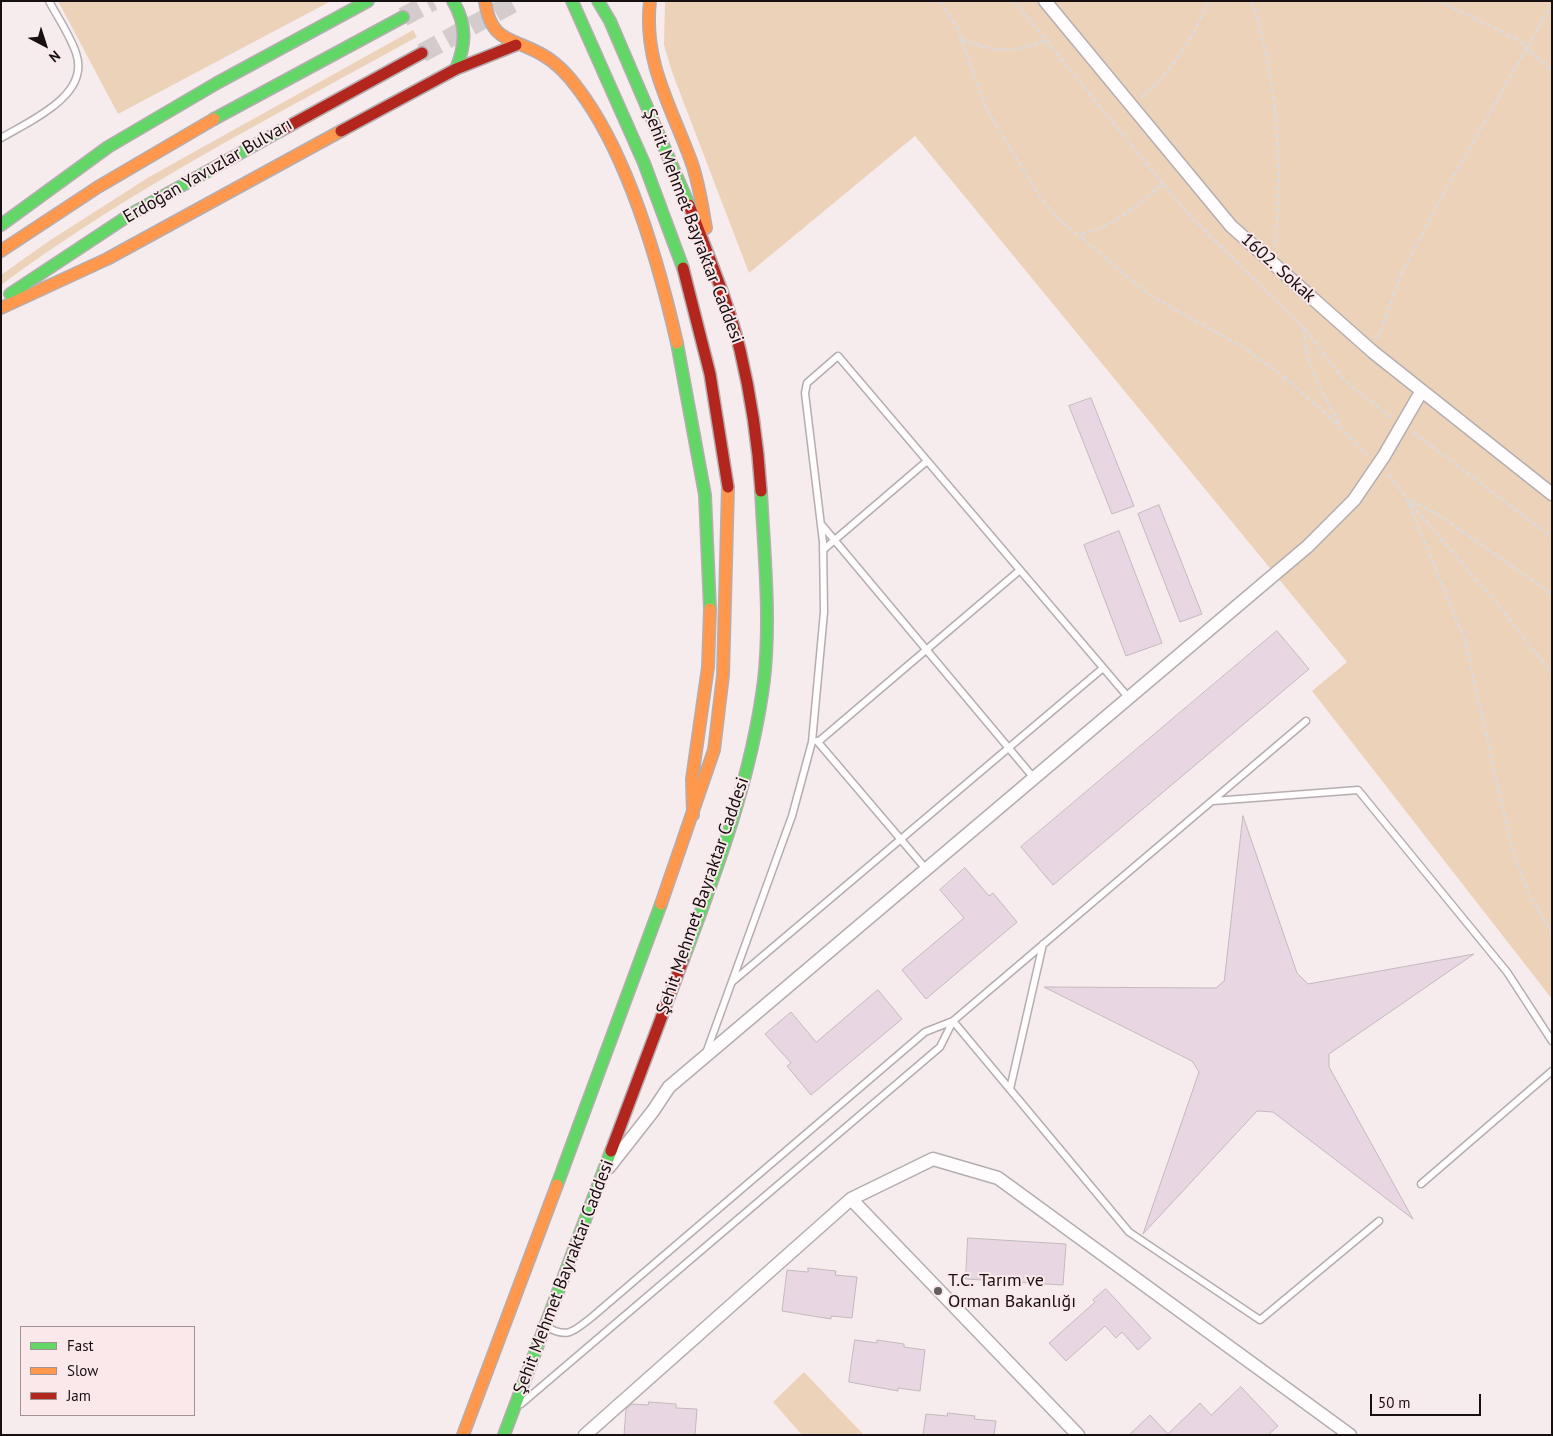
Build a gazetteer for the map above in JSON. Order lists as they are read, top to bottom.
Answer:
{
  "streets": {
    "main road": ["Erdoğan Yavuzlar Bulvarı", "Şehit Mehmet Bayraktar Caddesi"],
    "street": ["1602. Sokak"]
  },
  "places": ["T.C. Tarım ve Orman Bakanlığı"],
  "legend": ["Fast", "Slow", "Jam"],
  "scale_bar": "50 m",
  "north": "bottom right"
}
